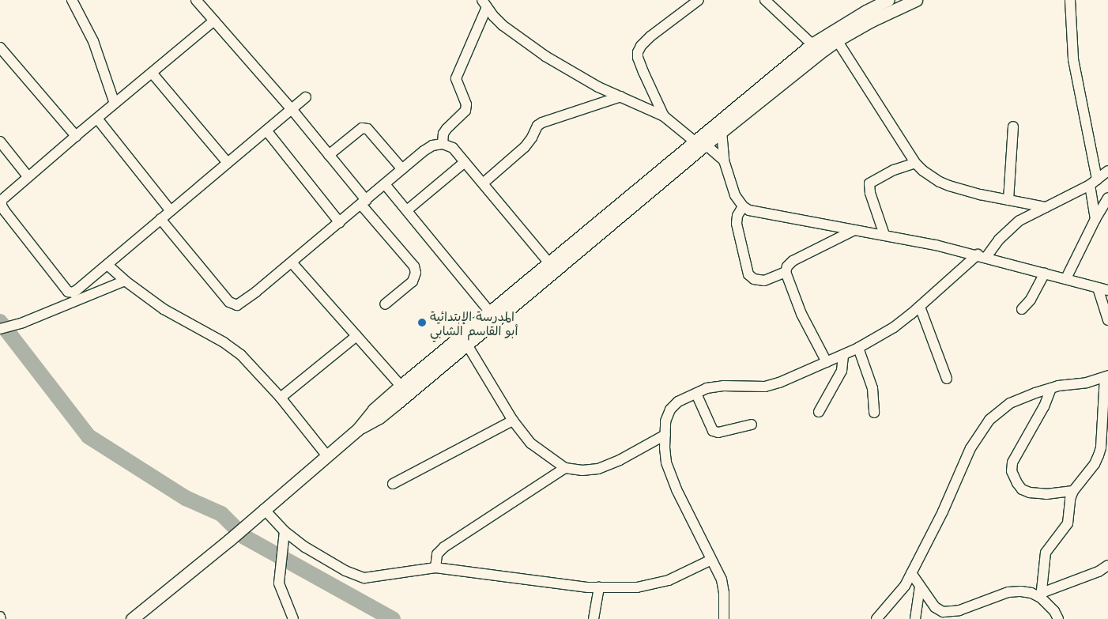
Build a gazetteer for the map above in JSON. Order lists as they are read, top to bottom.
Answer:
{
  "places": ["المدرسة الإبتدائية أبو القاسم الشابي"]
}
